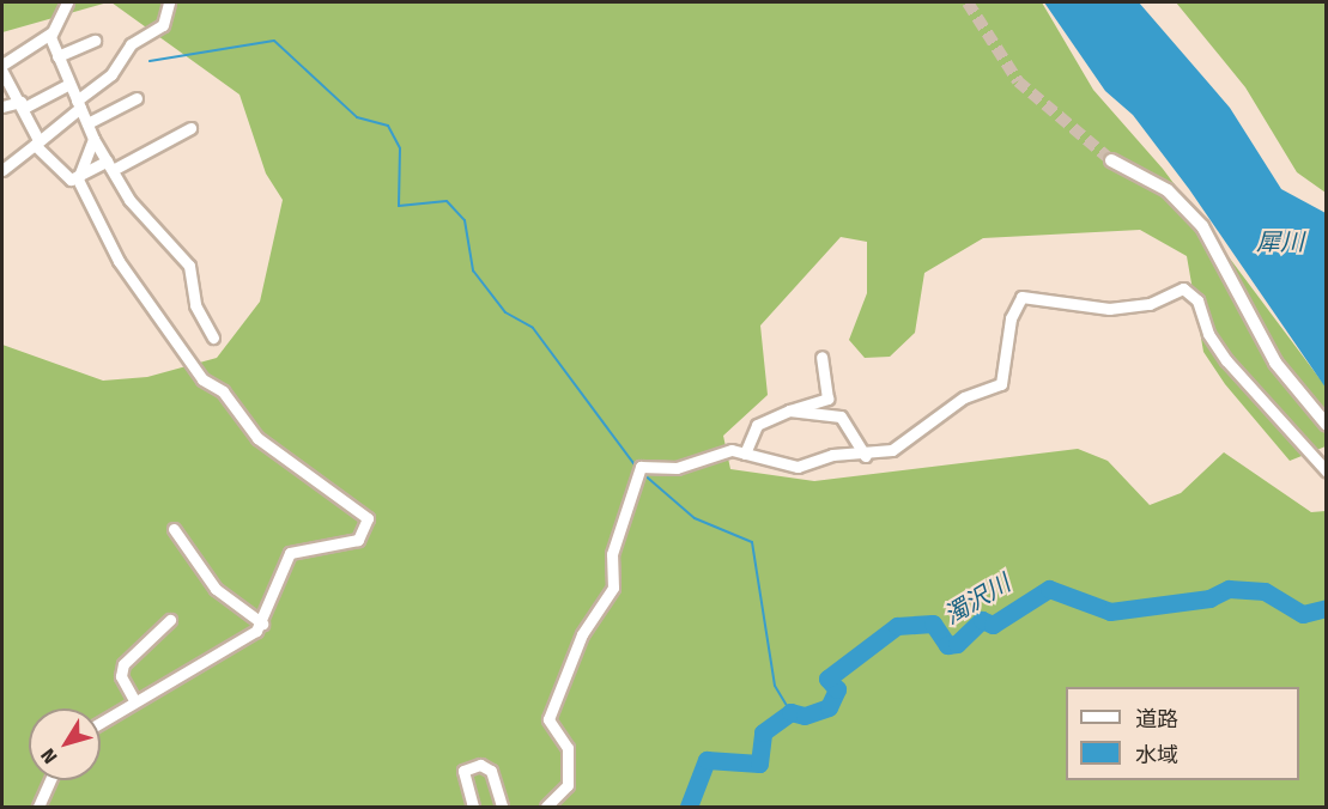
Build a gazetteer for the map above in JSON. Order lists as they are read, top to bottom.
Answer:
{
  "water": ["犀川", "濁沢川"],
  "legend": ["道路", "水域"],
  "north": "bottom left"
}
